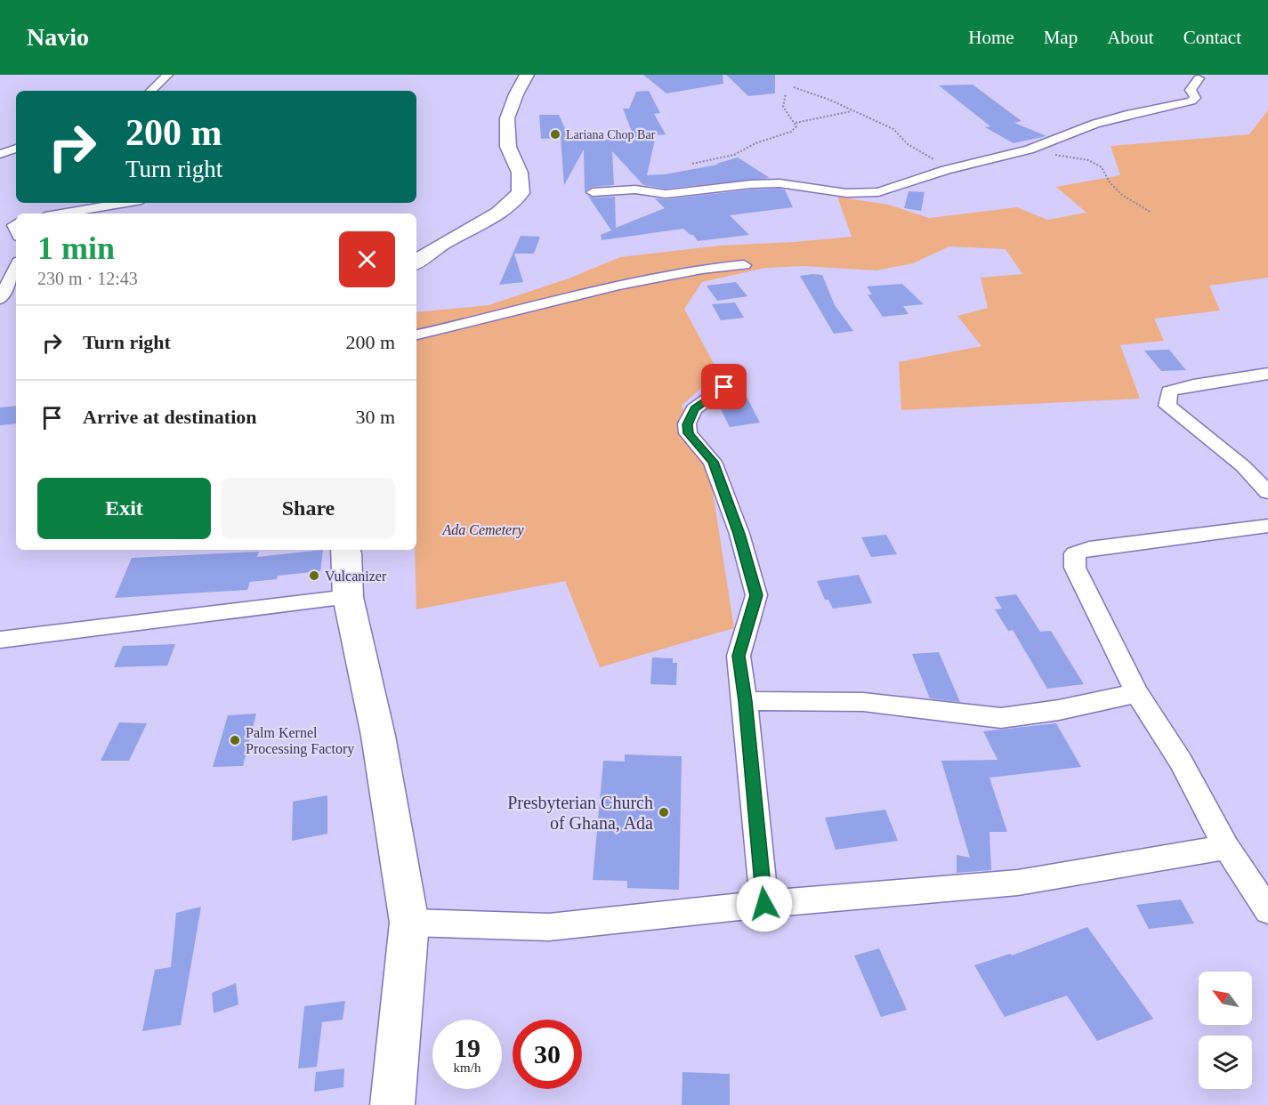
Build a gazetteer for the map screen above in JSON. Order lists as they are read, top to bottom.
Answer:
{
  "parks": ["Ada Cemetery"],
  "places": [
    "Lariana Chop Bar",
    "Vulcanizer",
    "Palm Kernel Processing Factory",
    "Presbyterian Church of Ghana, Ada"
  ],
  "north": "top left",
  "page": {
    "header": "Navio",
    "nav": [
      "Home",
      "Map",
      "About",
      "Contact"
    ],
    "turn": ["200 m", "Turn right"],
    "heading": ["1 min", "230 m · 12:43"],
    "list": [
      {
        "name": "Turn right",
        "value": "200 m"
      },
      {
        "name": "Arrive at destination",
        "value": "30 m"
      }
    ],
    "buttons": ["Exit", "Share"],
    "speed": "19 km/h",
    "limit": "30"
  }
}
